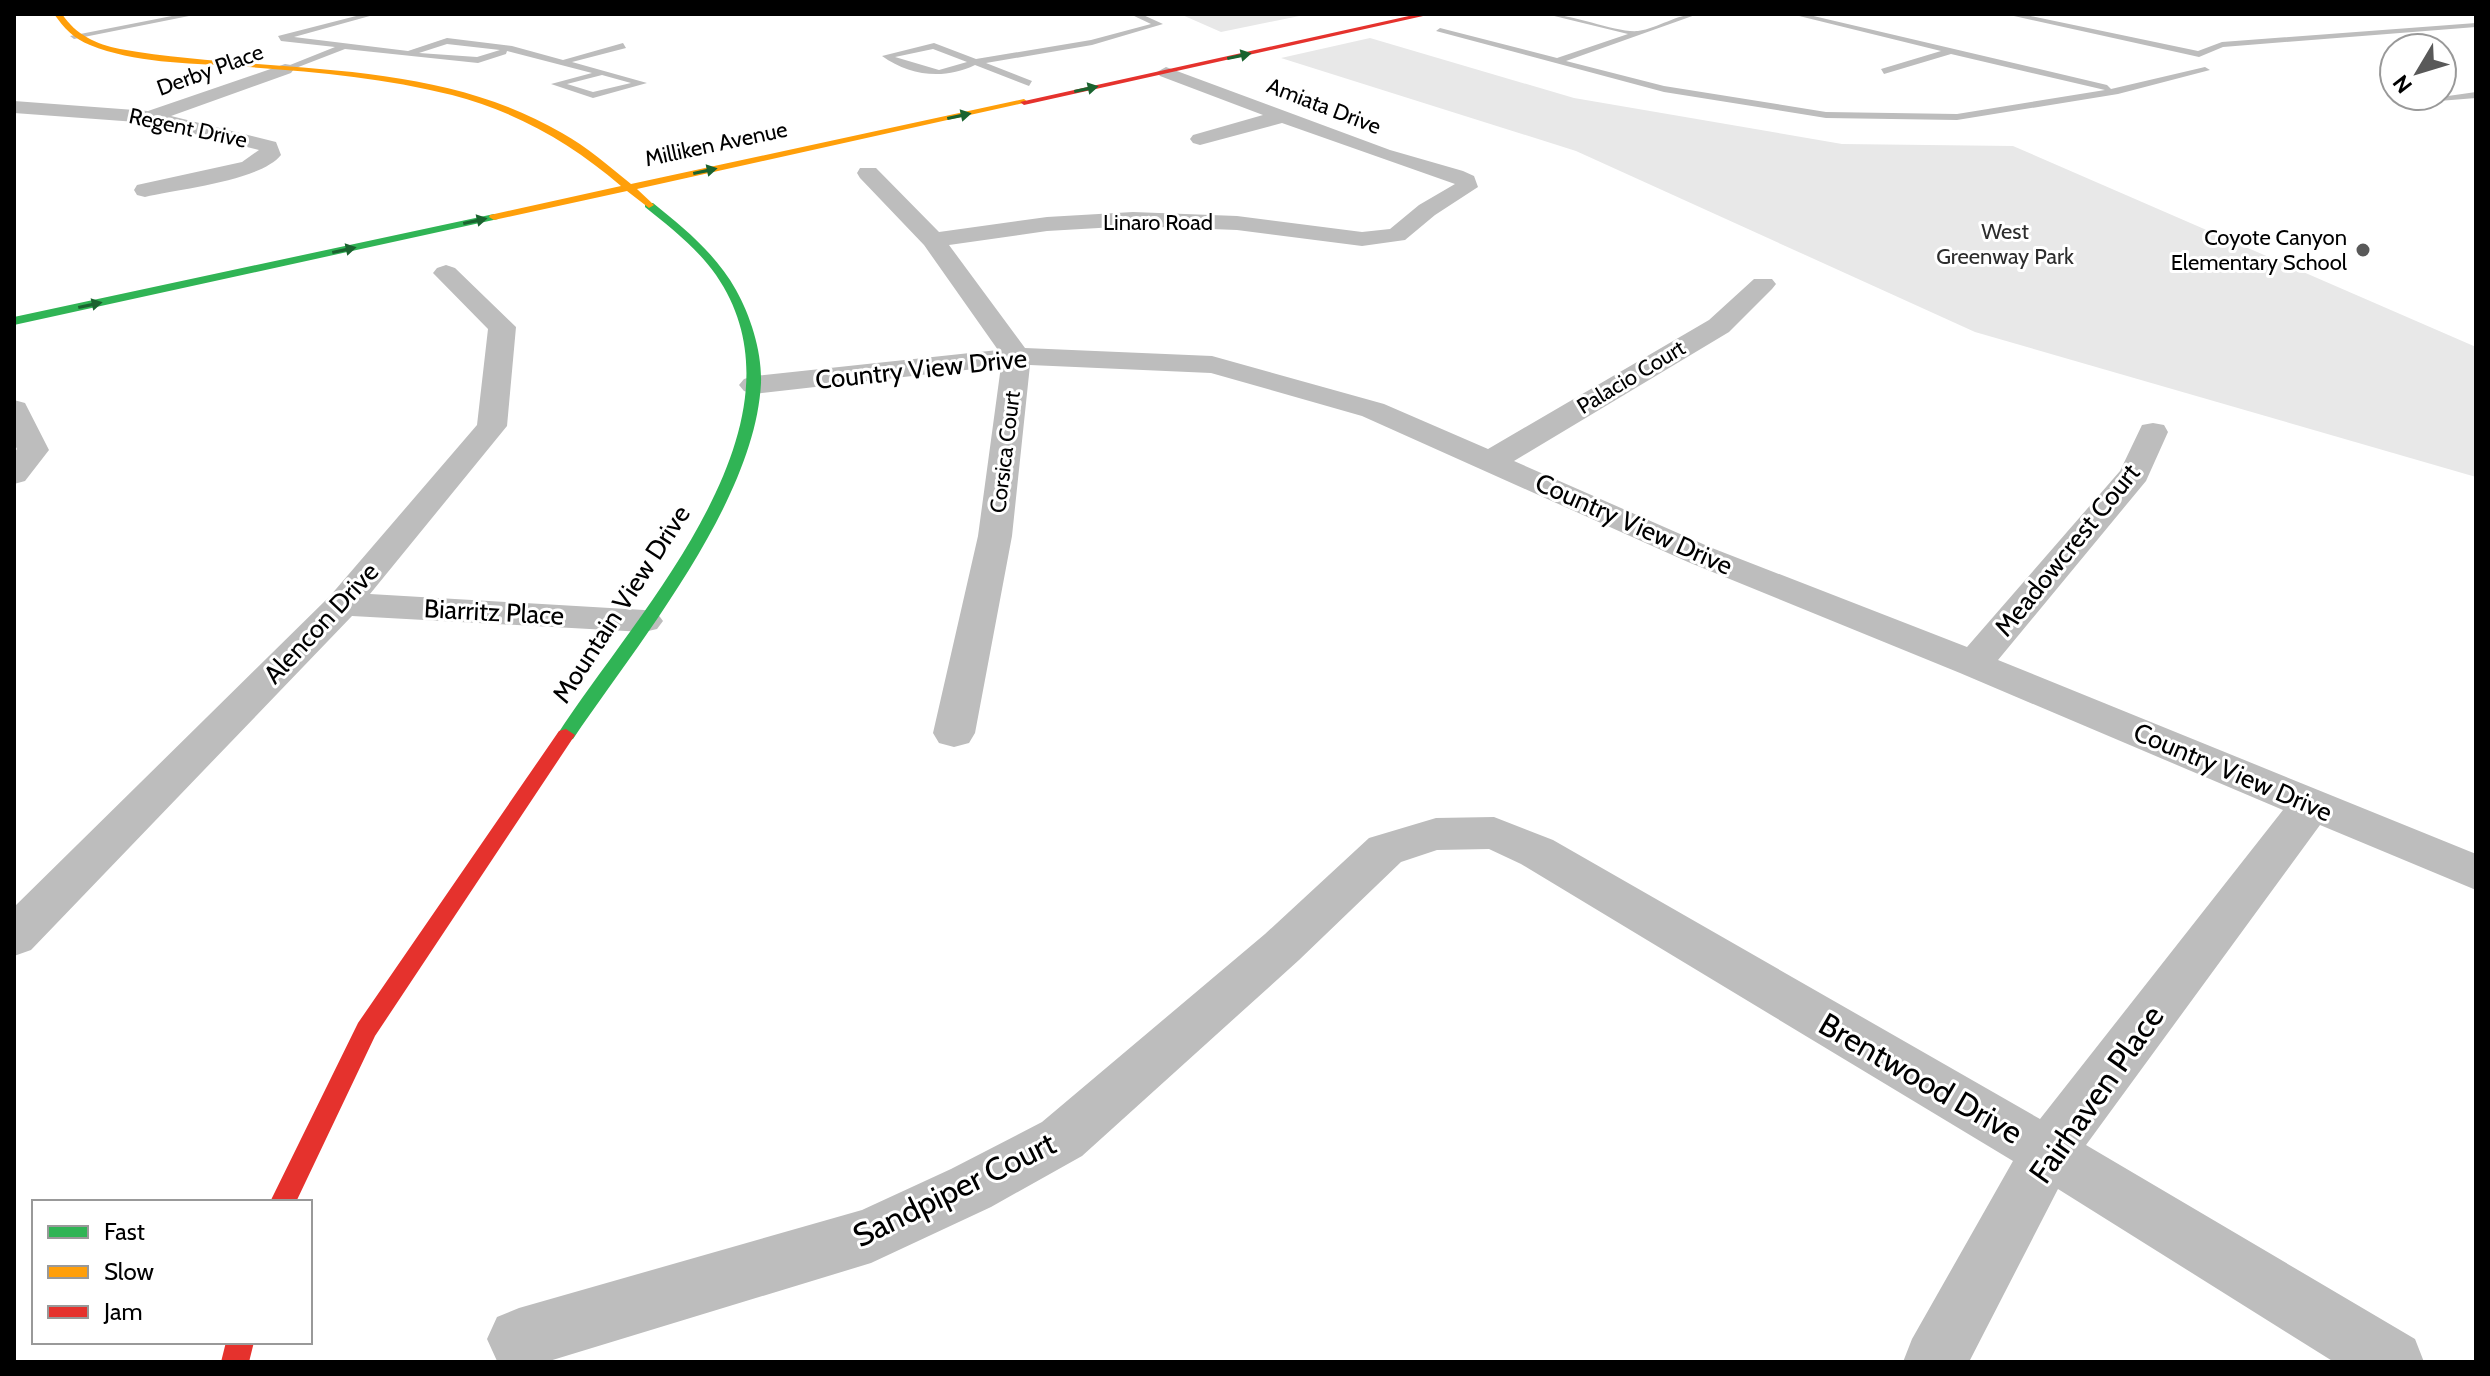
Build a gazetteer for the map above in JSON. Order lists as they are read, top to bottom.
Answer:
{
  "streets": {
    "street": [
      "Derby Place",
      "Amiata Drive",
      "Regent Drive",
      "Milliken Avenue",
      "Linaro Road",
      "Country View Drive",
      "Palacio Court",
      "Corsica Court",
      "Meadowcrest Court",
      "Mountain View Drive",
      "Biarritz Place",
      "Alencon Drive",
      "Brentwood Drive",
      "Fairhaven Place",
      "Sandpiper Court"
    ]
  },
  "crossings": [
    ["Derby Place", "Regent Drive"],
    ["Derby Place", "Mountain View Drive"],
    ["Amiata Drive", "Milliken Avenue"],
    ["Amiata Drive", "Linaro Road"],
    ["Milliken Avenue", "Mountain View Drive"],
    ["Linaro Road", "Corsica Court"],
    ["Country View Drive", "Palacio Court"],
    ["Country View Drive", "Corsica Court"],
    ["Country View Drive", "Meadowcrest Court"],
    ["Country View Drive", "Mountain View Drive"],
    ["Country View Drive", "Fairhaven Place"],
    ["Mountain View Drive", "Biarritz Place"],
    ["Biarritz Place", "Alencon Drive"],
    ["Brentwood Drive", "Fairhaven Place"],
    ["Brentwood Drive", "Sandpiper Court"]
  ],
  "parks": ["West Greenway Park"],
  "places": ["Coyote Canyon Elementary School"],
  "legend": ["Fast", "Slow", "Jam"],
  "north": "bottom left"
}
